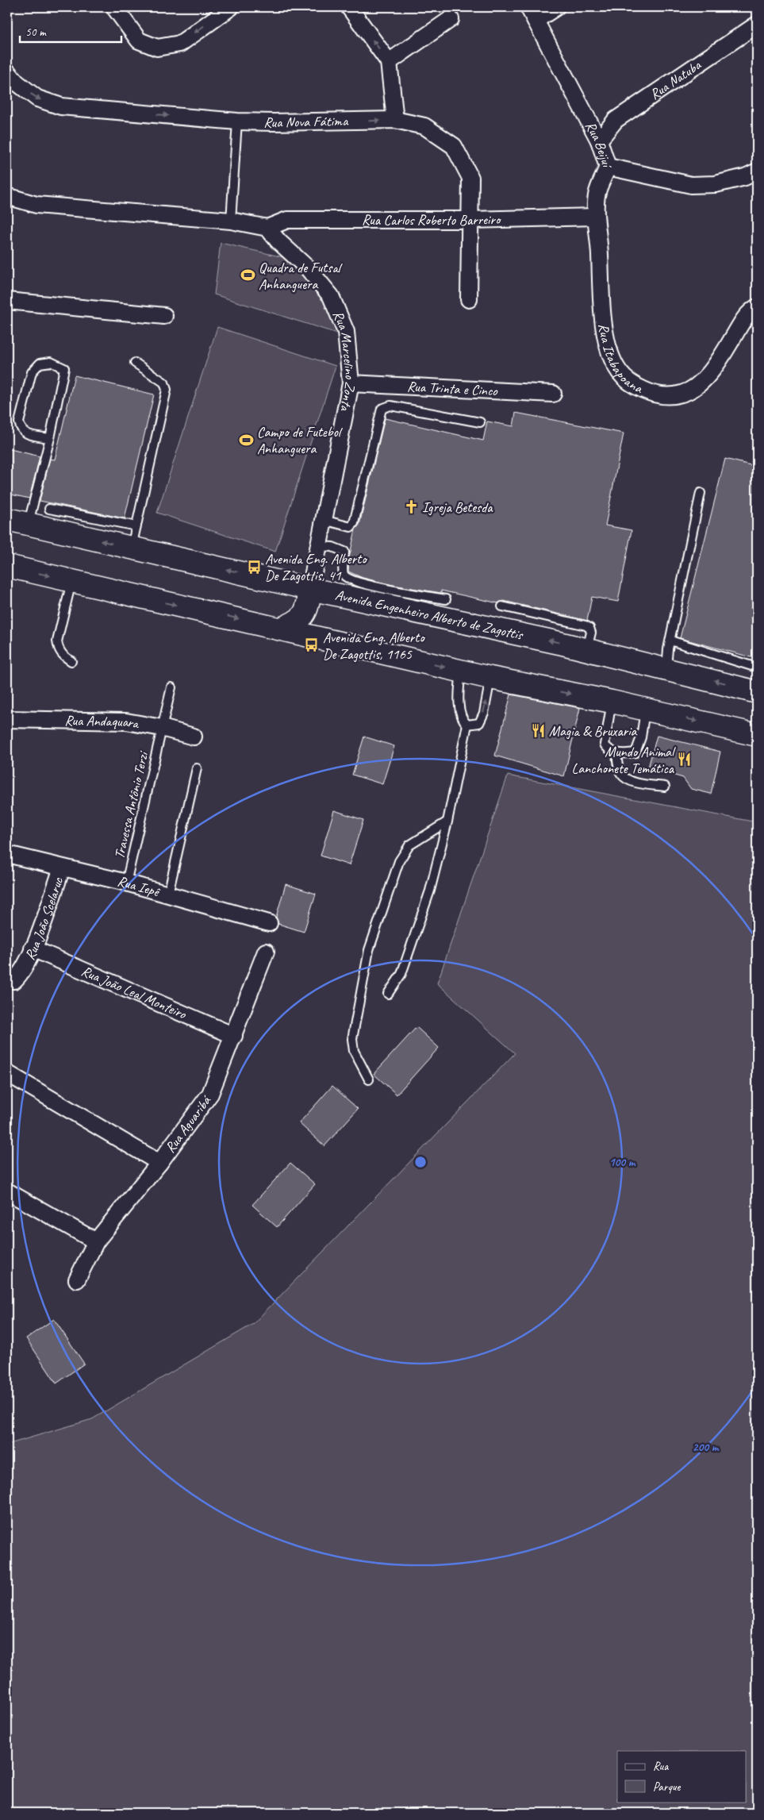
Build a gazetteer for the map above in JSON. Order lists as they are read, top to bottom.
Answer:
{
  "streets": {
    "main road": ["Avenida Engenheiro Alberto de Zagottis"],
    "street": [
      "Rua Natuba",
      "Rua Nova Fátima",
      "Rua Beijuí",
      "Rua Carlos Roberto Barreiro",
      "Rua Itabapoana",
      "Rua Marcelino Zonta",
      "Rua Trinta e Cinco",
      "Rua Andaquara",
      "Rua Iepê",
      "Rua João Scelaruc",
      "Rua João Leal Monteiro",
      "Rua Aguaribá"
    ],
    "lane": ["Travessa Antônio Terzi"]
  },
  "crossings": [
    ["Rua Natuba", "Rua Beijuí"],
    ["Rua Nova Fátima", "Rua Carlos Roberto Barreiro"],
    ["Rua Beijuí", "Rua Itabapoana"],
    ["Rua Carlos Roberto Barreiro", "Rua Itabapoana"],
    ["Rua Carlos Roberto Barreiro", "Rua Marcelino Zonta"],
    ["Rua Marcelino Zonta", "Rua Trinta e Cinco"],
    ["Rua Marcelino Zonta", "Avenida Engenheiro Alberto de Zagottis"],
    ["Rua Andaquara", "Travessa Antônio Terzi"],
    ["Travessa Antônio Terzi", "Rua Iepê"],
    ["Rua Iepê", "Rua João Scelaruc"],
    ["Rua João Scelaruc", "Rua João Leal Monteiro"],
    ["Rua João Leal Monteiro", "Rua Aguaribá"]
  ],
  "places": {
    "sports": ["Quadra de Futsal Anhanguera", "Campo de Futebol Anhanguera"],
    "church": ["Igreja Betesda"],
    "bus stop": ["Avenida Eng. Alberto De Zagottis, 41", "Avenida Eng. Alberto De Zagottis, 1165"],
    "restaurant": ["Magia & Bruxaria", "Mundo Animal Lanchonete Temática"]
  },
  "legend": ["Rua", "Parque"],
  "scale_bar": "50 m",
  "rings": ["100 m", "200 m"]
}
